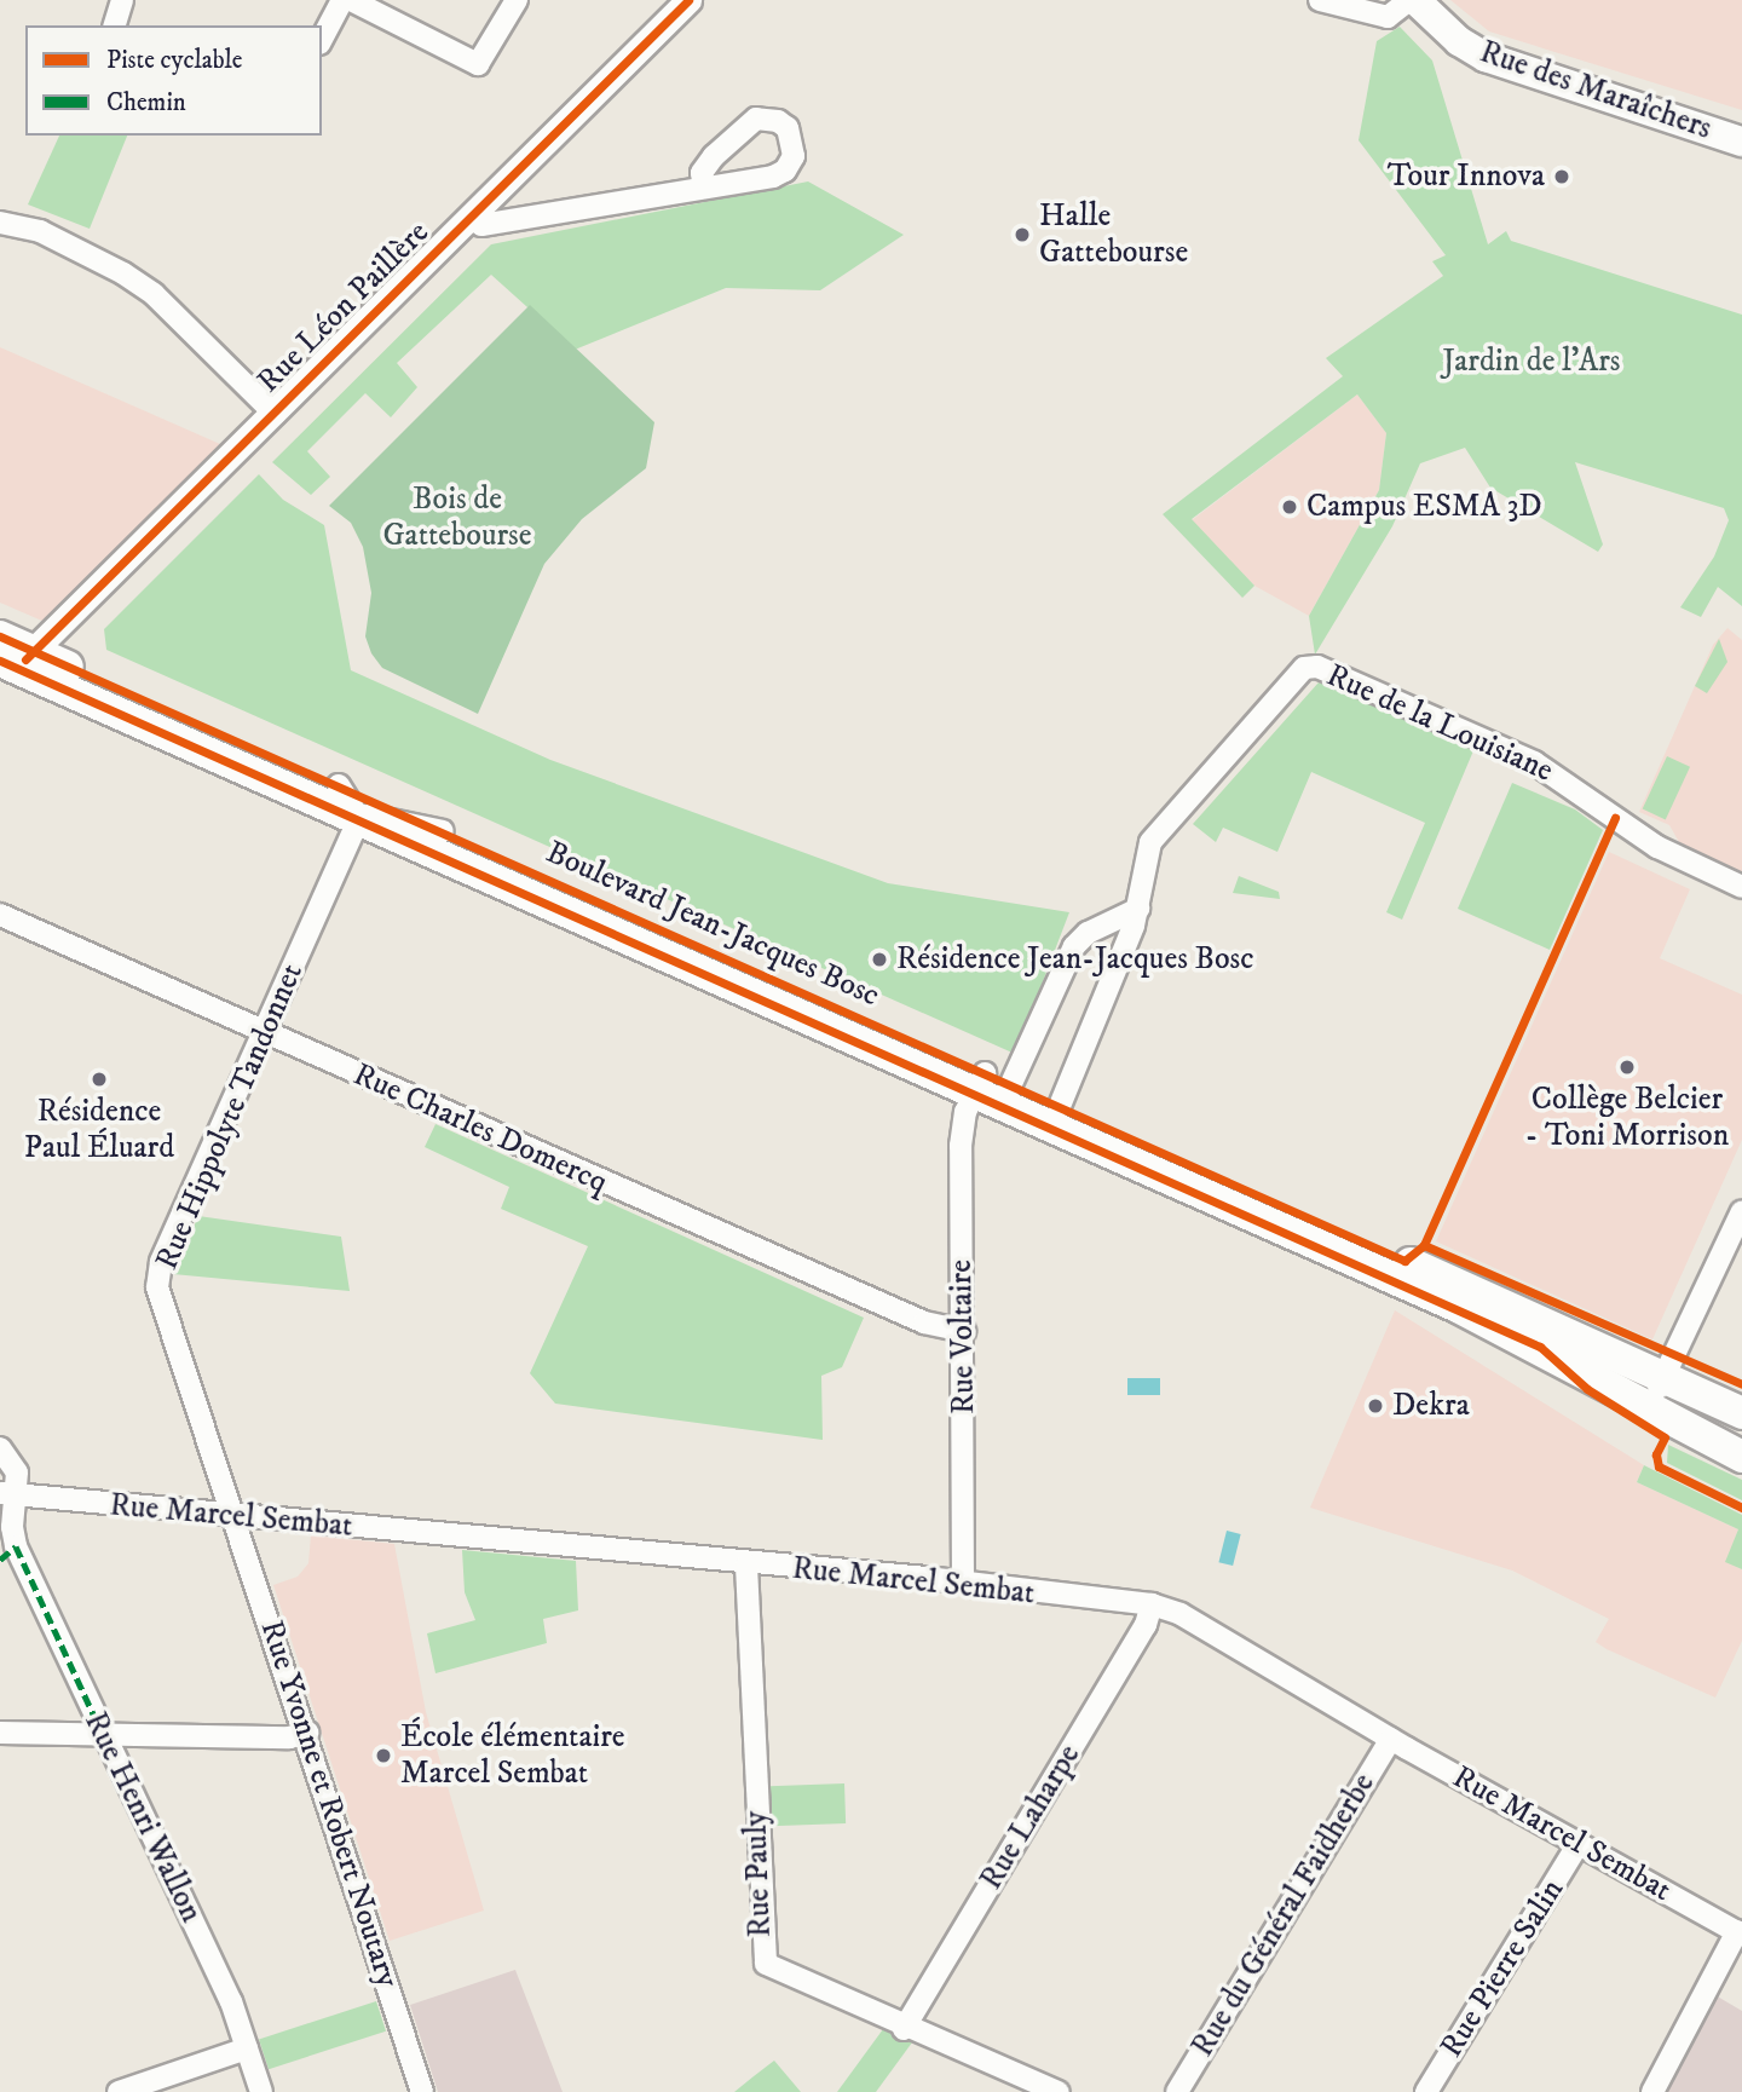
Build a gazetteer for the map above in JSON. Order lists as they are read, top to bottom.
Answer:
{
  "streets": {
    "main road": ["Rue des Maraîchers", "Boulevard Jean-Jacques Bosc"],
    "street": [
      "Rue Léon Paillère",
      "Rue de la Louisiane",
      "Rue Hippolyte Tandonnet",
      "Rue Charles Domercq",
      "Rue Voltaire",
      "Rue Marcel Sembat",
      "Rue Yvonne et Robert Noutary",
      "Rue Henri Wallon",
      "Rue Laharpe",
      "Rue Pauly",
      "Rue du Général Faidherbe",
      "Rue Pierre Salin"
    ]
  },
  "crossings": [
    ["Rue Léon Paillère", "Boulevard Jean-Jacques Bosc"],
    ["Rue de la Louisiane", "Boulevard Jean-Jacques Bosc"],
    ["Boulevard Jean-Jacques Bosc", "Rue Hippolyte Tandonnet"],
    ["Boulevard Jean-Jacques Bosc", "Rue Voltaire"],
    ["Rue Hippolyte Tandonnet", "Rue Charles Domercq"],
    ["Rue Hippolyte Tandonnet", "Rue Marcel Sembat"],
    ["Rue Hippolyte Tandonnet", "Rue Yvonne et Robert Noutary"],
    ["Rue Charles Domercq", "Rue Voltaire"],
    ["Rue Voltaire", "Rue Marcel Sembat"],
    ["Rue Marcel Sembat", "Rue Yvonne et Robert Noutary"],
    ["Rue Marcel Sembat", "Rue Laharpe"],
    ["Rue Marcel Sembat", "Rue Pauly"],
    ["Rue Marcel Sembat", "Rue du Général Faidherbe"],
    ["Rue Marcel Sembat", "Rue Pierre Salin"],
    ["Rue Laharpe", "Rue Pauly"]
  ],
  "parks": ["Jardin de l'Ars", "Bois de Gattebourse"],
  "places": [
    "Tour Innova",
    "Halle Gattebourse",
    "Campus ESMA 3D",
    "Résidence Jean-Jacques Bosc",
    "Collège Belcier - Toni Morrison",
    "Résidence Paul Éluard",
    "Dekra",
    "École élémentaire Marcel Sembat"
  ],
  "legend": ["Piste cyclable", "Chemin"]
}
